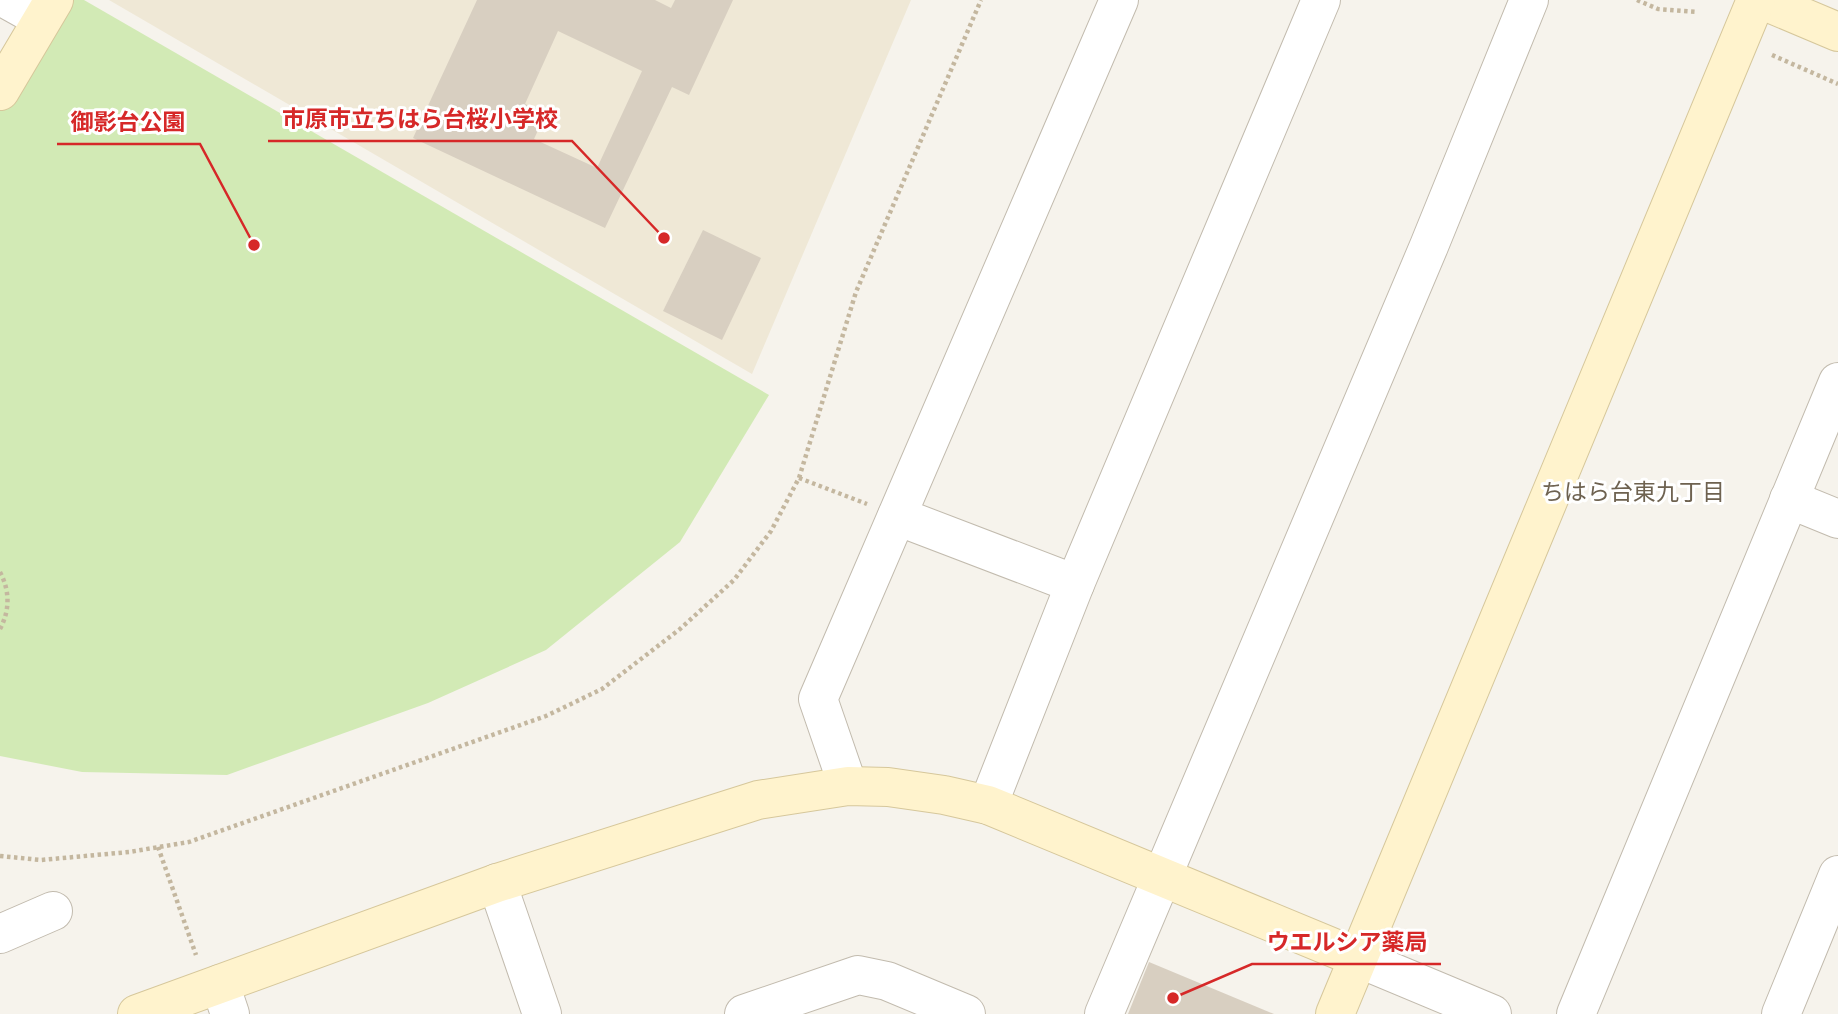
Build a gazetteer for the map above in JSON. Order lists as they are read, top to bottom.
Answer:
{
  "districts": ["ちはら台東九丁目"],
  "places": ["市原市立ちはら台桜小学校", "御影台公園", "ウエルシア薬局"]
}
